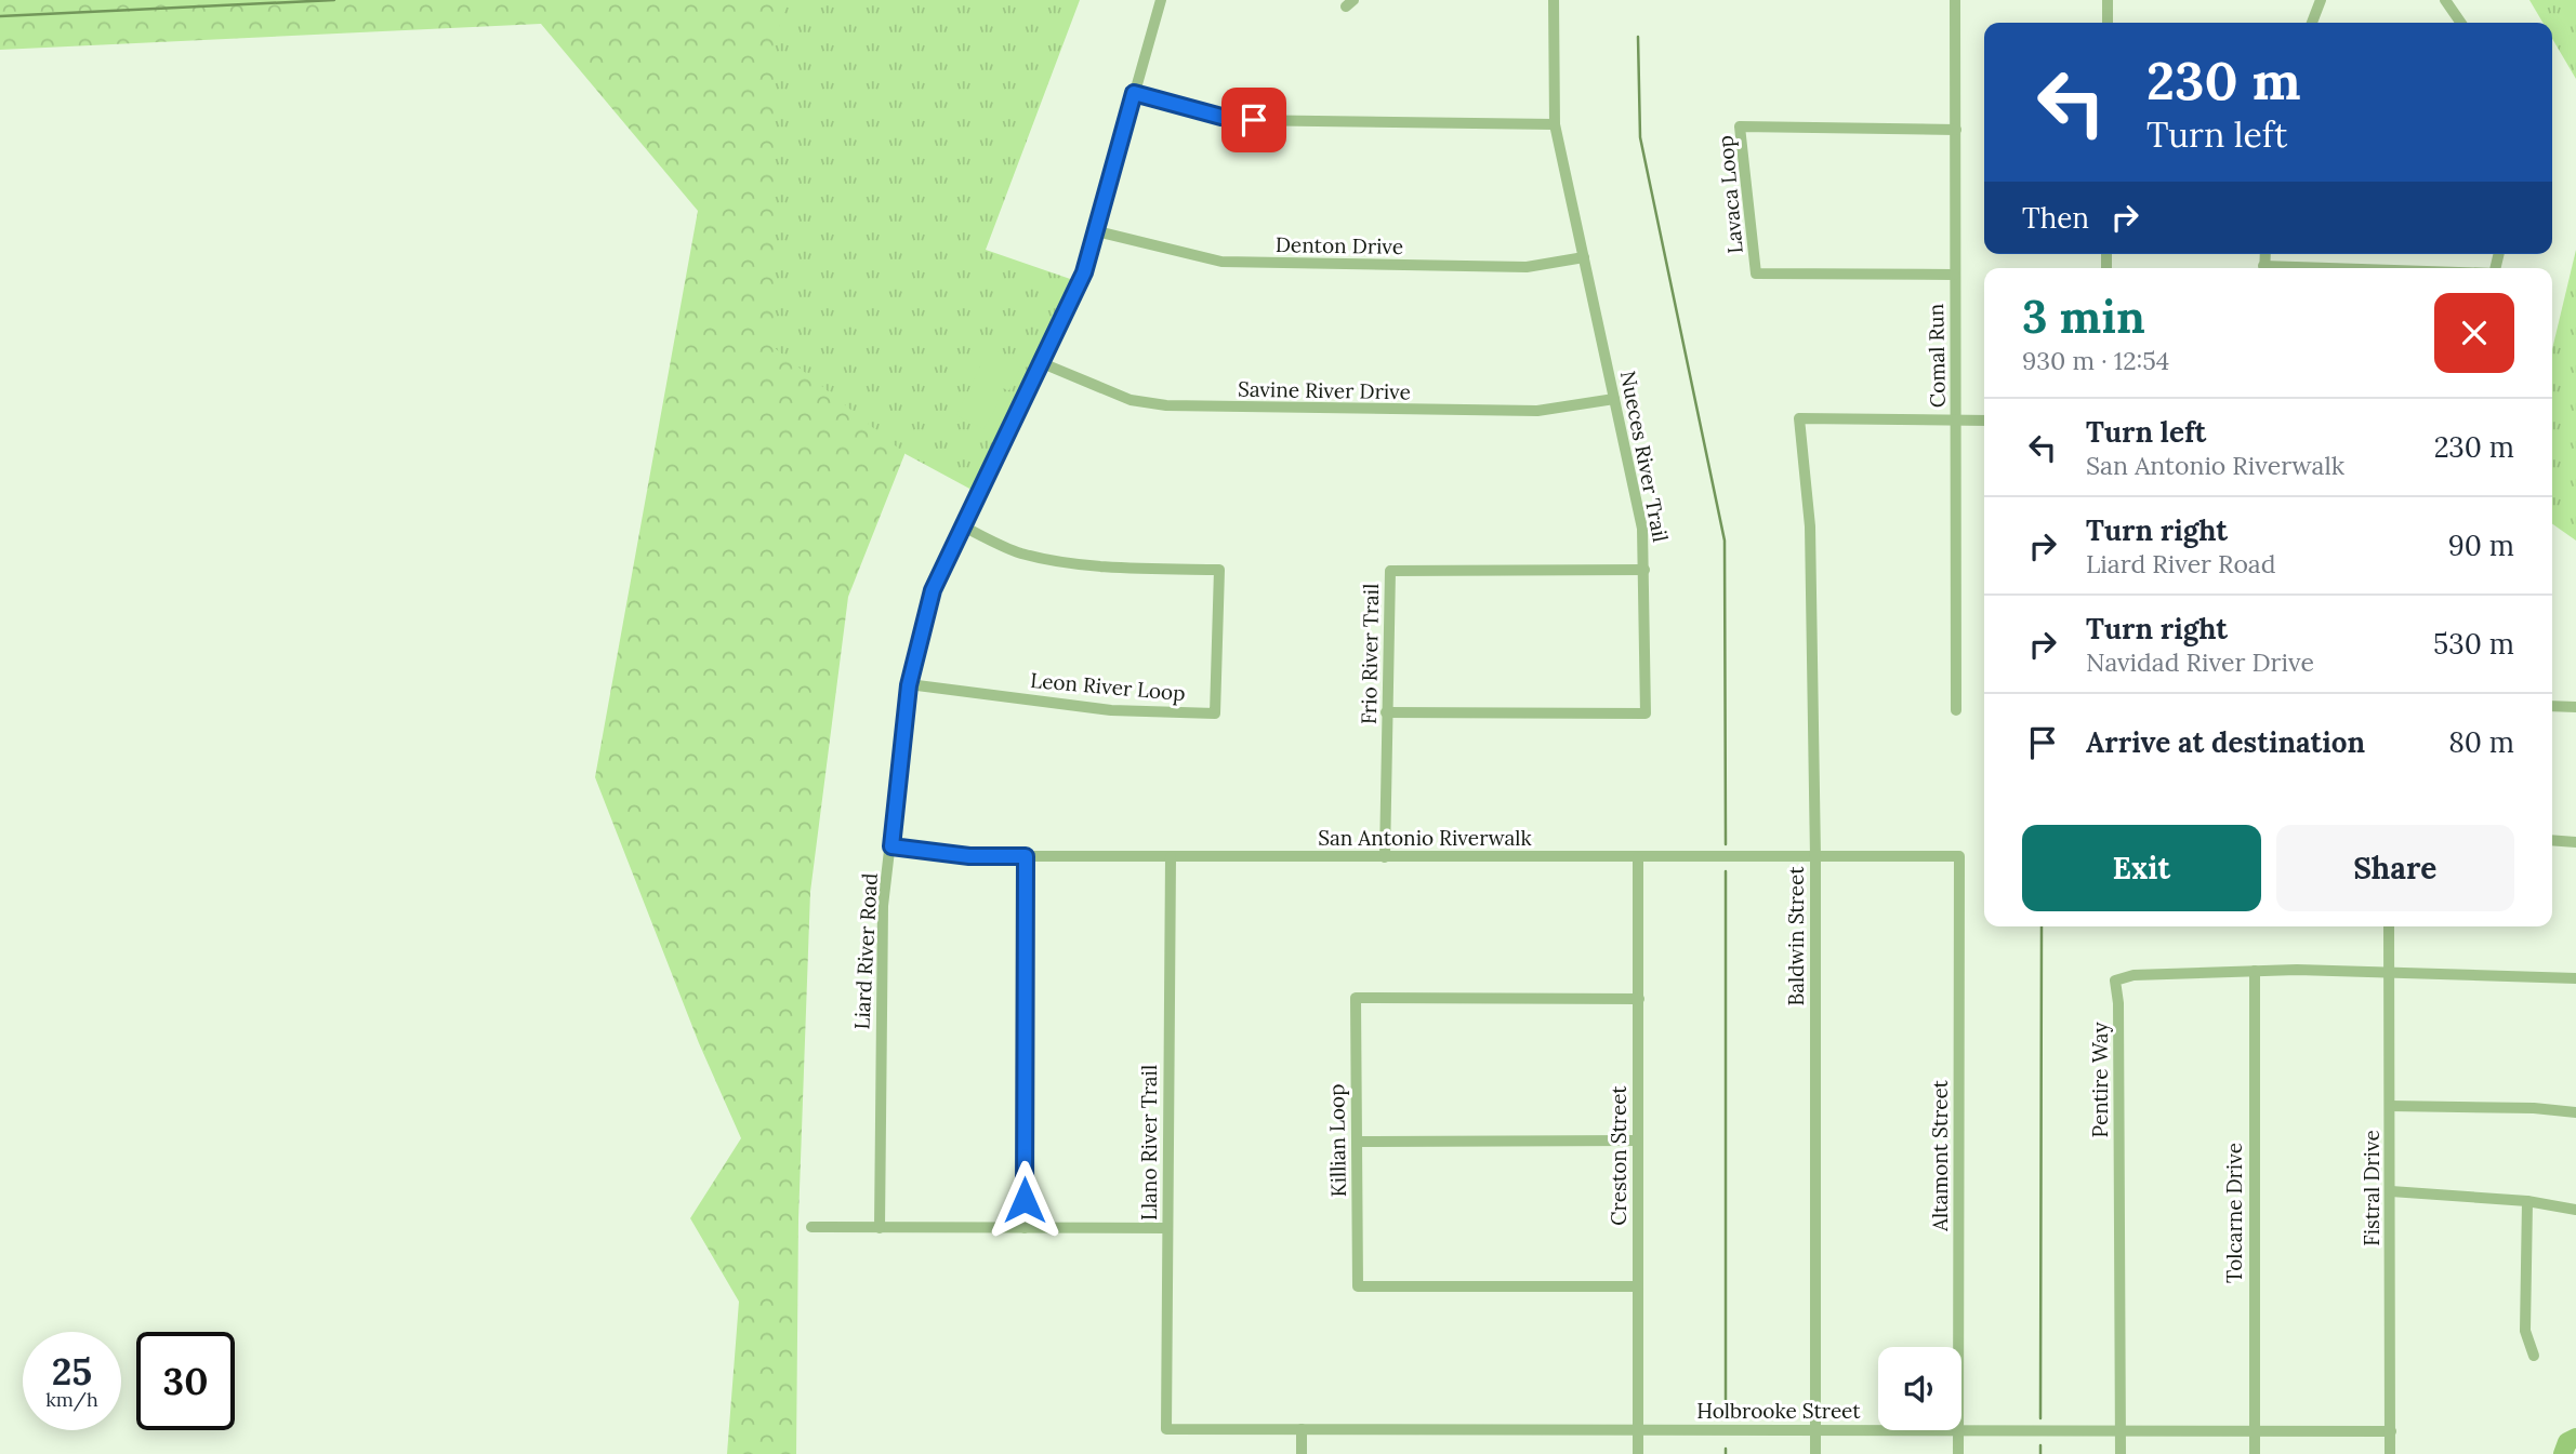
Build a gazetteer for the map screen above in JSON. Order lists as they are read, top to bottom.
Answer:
{
  "streets": {
    "street": [
      "Lavaca Loop",
      "Denton Drive",
      "Comal Run",
      "Savine River Drive",
      "Nueces River Trail",
      "Frio River Trail",
      "Leon River Loop",
      "San Antonio Riverwalk",
      "Baldwin Street",
      "Liard River Road",
      "Pentire Way",
      "Killian Loop",
      "Llano River Trail",
      "Creston Street",
      "Altamont Street",
      "Fistral Drive",
      "Tolcarne Drive",
      "Holbrooke Street"
    ]
  },
  "crossings": [
    ["Lavaca Loop", "Comal Run"],
    ["Denton Drive", "Nueces River Trail"],
    ["Denton Drive", "Liard River Road"],
    ["Comal Run", "Baldwin Street"],
    ["Savine River Drive", "Nueces River Trail"],
    ["Savine River Drive", "Liard River Road"],
    ["Nueces River Trail", "Frio River Trail"],
    ["Frio River Trail", "San Antonio Riverwalk"],
    ["Leon River Loop", "Liard River Road"],
    ["San Antonio Riverwalk", "Baldwin Street"],
    ["San Antonio Riverwalk", "Liard River Road"],
    ["San Antonio Riverwalk", "Llano River Trail"],
    ["San Antonio Riverwalk", "Creston Street"],
    ["San Antonio Riverwalk", "Altamont Street"],
    ["Baldwin Street", "Holbrooke Street"],
    ["Pentire Way", "Fistral Drive"],
    ["Pentire Way", "Tolcarne Drive"],
    ["Pentire Way", "Holbrooke Street"],
    ["Killian Loop", "Creston Street"],
    ["Llano River Trail", "Holbrooke Street"],
    ["Creston Street", "Holbrooke Street"],
    ["Altamont Street", "Holbrooke Street"],
    ["Fistral Drive", "Holbrooke Street"],
    ["Tolcarne Drive", "Holbrooke Street"]
  ],
  "page": {
    "turn": ["230 m", "Turn left"],
    "then": "Then",
    "heading": ["3 min", "930 m · 12:54"],
    "list": [
      {
        "name": "Turn left",
        "note": "San Antonio Riverwalk",
        "value": "230 m"
      },
      {
        "name": "Turn right",
        "note": "Liard River Road",
        "value": "90 m"
      },
      {
        "name": "Turn right",
        "note": "Navidad River Drive",
        "value": "530 m"
      },
      {
        "name": "Arrive at destination",
        "value": "80 m"
      }
    ],
    "buttons": ["Exit", "Share"],
    "speed": "25 km/h",
    "limit": "30"
  }
}
